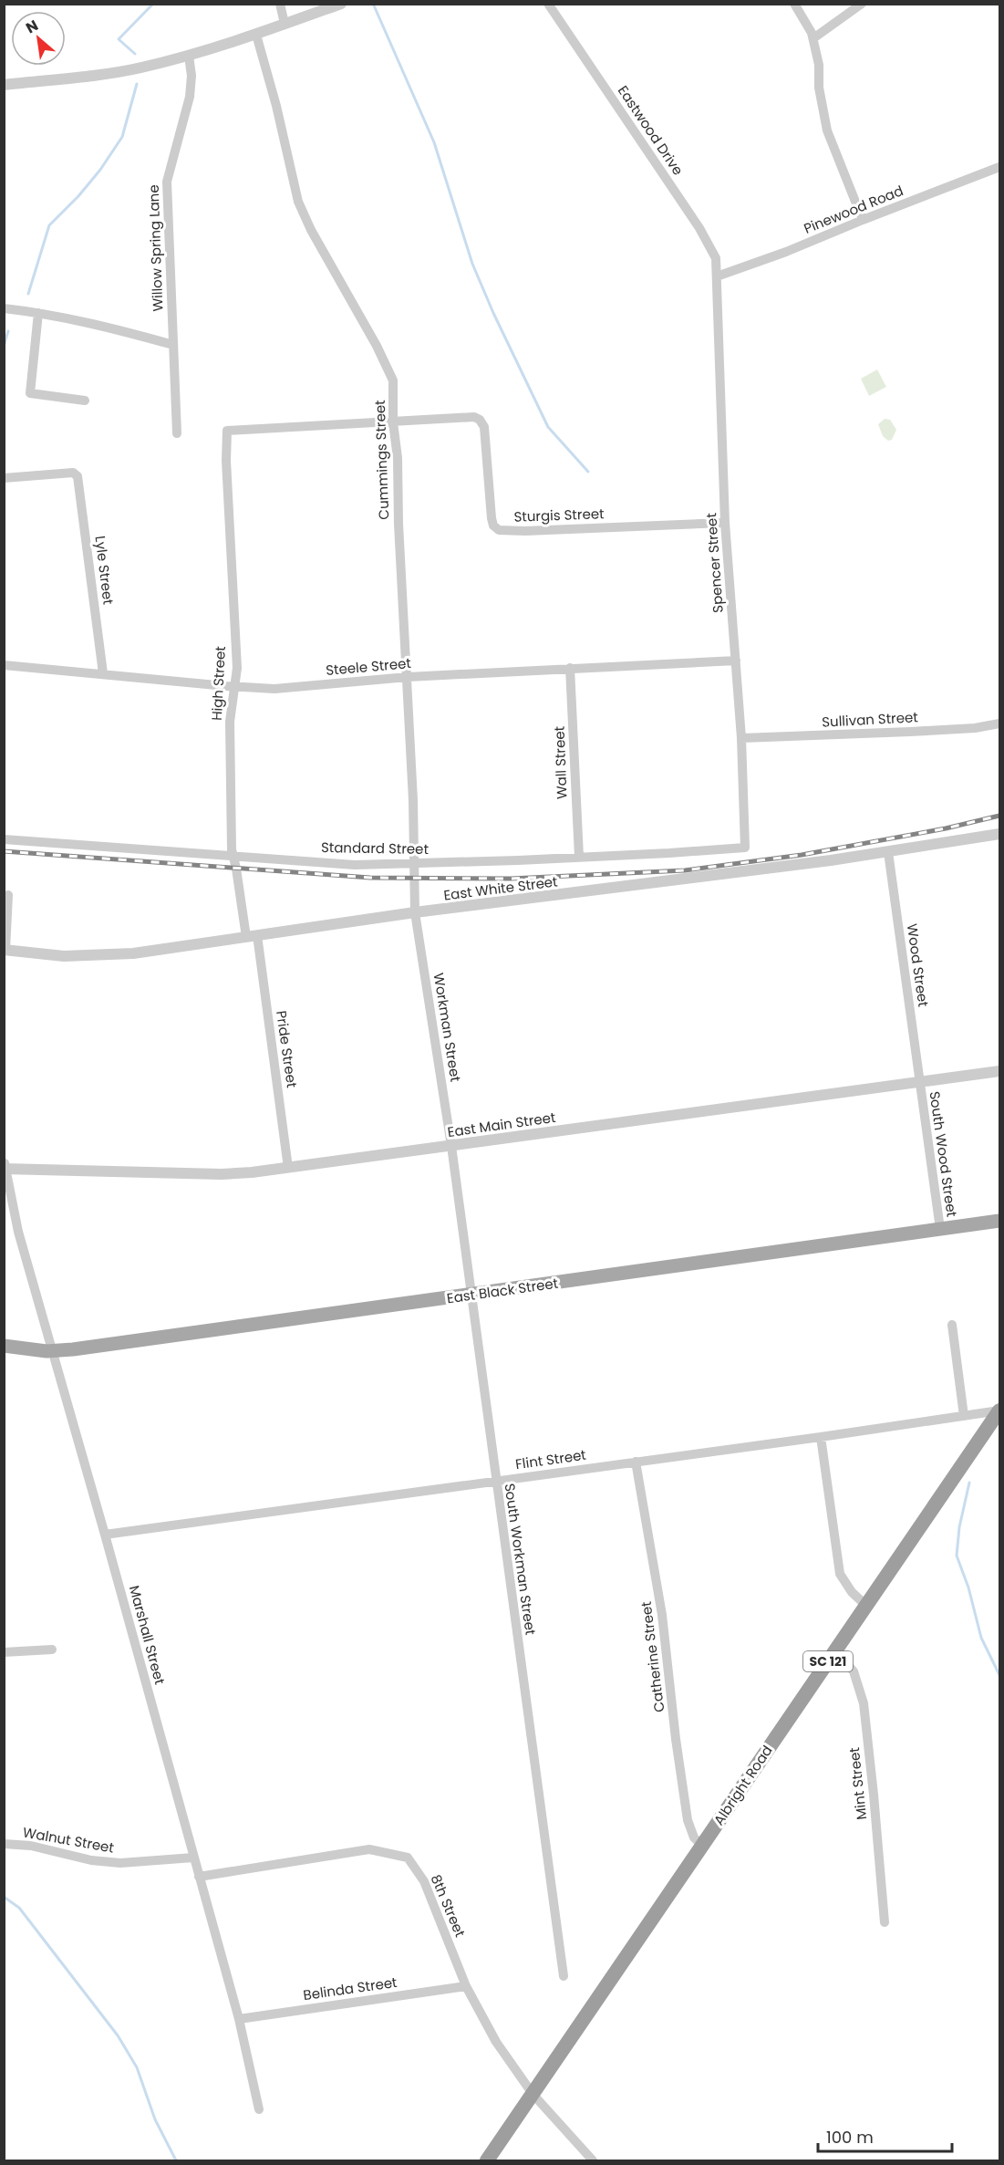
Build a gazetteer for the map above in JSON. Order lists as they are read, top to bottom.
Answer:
{
  "streets": {
    "highway": ["SC 121", "Albright Road"],
    "main road": ["East Black Street"],
    "street": [
      "Eastwood Drive",
      "Pinewood Road",
      "Willow Spring Lane",
      "Cummings Street",
      "Sturgis Street",
      "Spencer Street",
      "Lyle Street",
      "Steele Street",
      "High Street",
      "Sullivan Street",
      "Wall Street",
      "Standard Street",
      "East White Street",
      "Wood Street",
      "Workman Street",
      "Pride Street",
      "East Main Street",
      "South Wood Street",
      "Flint Street",
      "South Workman Street",
      "Marshall Street",
      "Catherine Street",
      "Mint Street",
      "Walnut Street",
      "8th Street",
      "Belinda Street"
    ]
  },
  "crossings": [
    ["Eastwood Drive", "Pinewood Road"],
    ["Eastwood Drive", "Spencer Street"],
    ["Pinewood Road", "Spencer Street"],
    ["Cummings Street", "Sturgis Street"],
    ["Cummings Street", "Steele Street"],
    ["Cummings Street", "Standard Street"],
    ["Cummings Street", "East White Street"],
    ["Cummings Street", "Workman Street"],
    ["Sturgis Street", "Spencer Street"],
    ["Sturgis Street", "High Street"],
    ["Spencer Street", "Steele Street"],
    ["Spencer Street", "Sullivan Street"],
    ["Spencer Street", "Standard Street"],
    ["Lyle Street", "Steele Street"],
    ["Steele Street", "High Street"],
    ["Steele Street", "Wall Street"],
    ["High Street", "Standard Street"],
    ["High Street", "East White Street"],
    ["High Street", "Pride Street"],
    ["Wall Street", "Standard Street"],
    ["East White Street", "Wood Street"],
    ["East White Street", "Workman Street"],
    ["East White Street", "Pride Street"],
    ["Wood Street", "East Main Street"],
    ["Wood Street", "South Wood Street"],
    ["Workman Street", "East Main Street"],
    ["Workman Street", "South Workman Street"],
    ["Pride Street", "East Main Street"],
    ["East Main Street", "South Wood Street"],
    ["East Main Street", "South Workman Street"],
    ["East Main Street", "Marshall Street"],
    ["South Wood Street", "East Black Street"],
    ["East Black Street", "South Workman Street"],
    ["East Black Street", "Marshall Street"],
    ["Flint Street", "South Workman Street"],
    ["Flint Street", "Marshall Street"],
    ["Flint Street", "Catherine Street"],
    ["Flint Street", "Albright Road"],
    ["Marshall Street", "Walnut Street"],
    ["Marshall Street", "8th Street"],
    ["Marshall Street", "Belinda Street"],
    ["Catherine Street", "Albright Road"],
    ["Mint Street", "Albright Road"],
    ["Albright Road", "8th Street"],
    ["8th Street", "Belinda Street"]
  ],
  "scale_bar": "100 m",
  "north": "top left"
}
